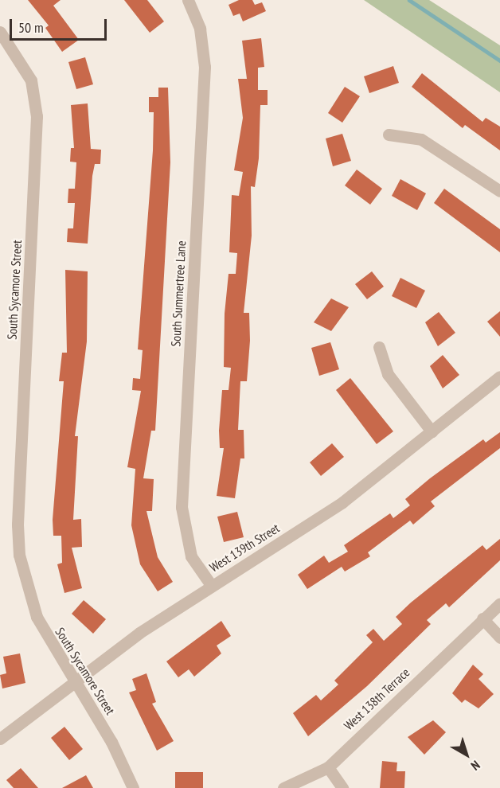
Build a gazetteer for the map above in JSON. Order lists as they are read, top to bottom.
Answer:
{
  "streets": {
    "street": [
      "South Sycamore Street",
      "South Summertree Lane",
      "West 139th Street",
      "West 138th Terrace"
    ]
  },
  "crossings": [
    ["South Sycamore Street", "West 139th Street"],
    ["South Summertree Lane", "West 139th Street"]
  ],
  "scale_bar": "50 m",
  "north": "bottom right"
}
